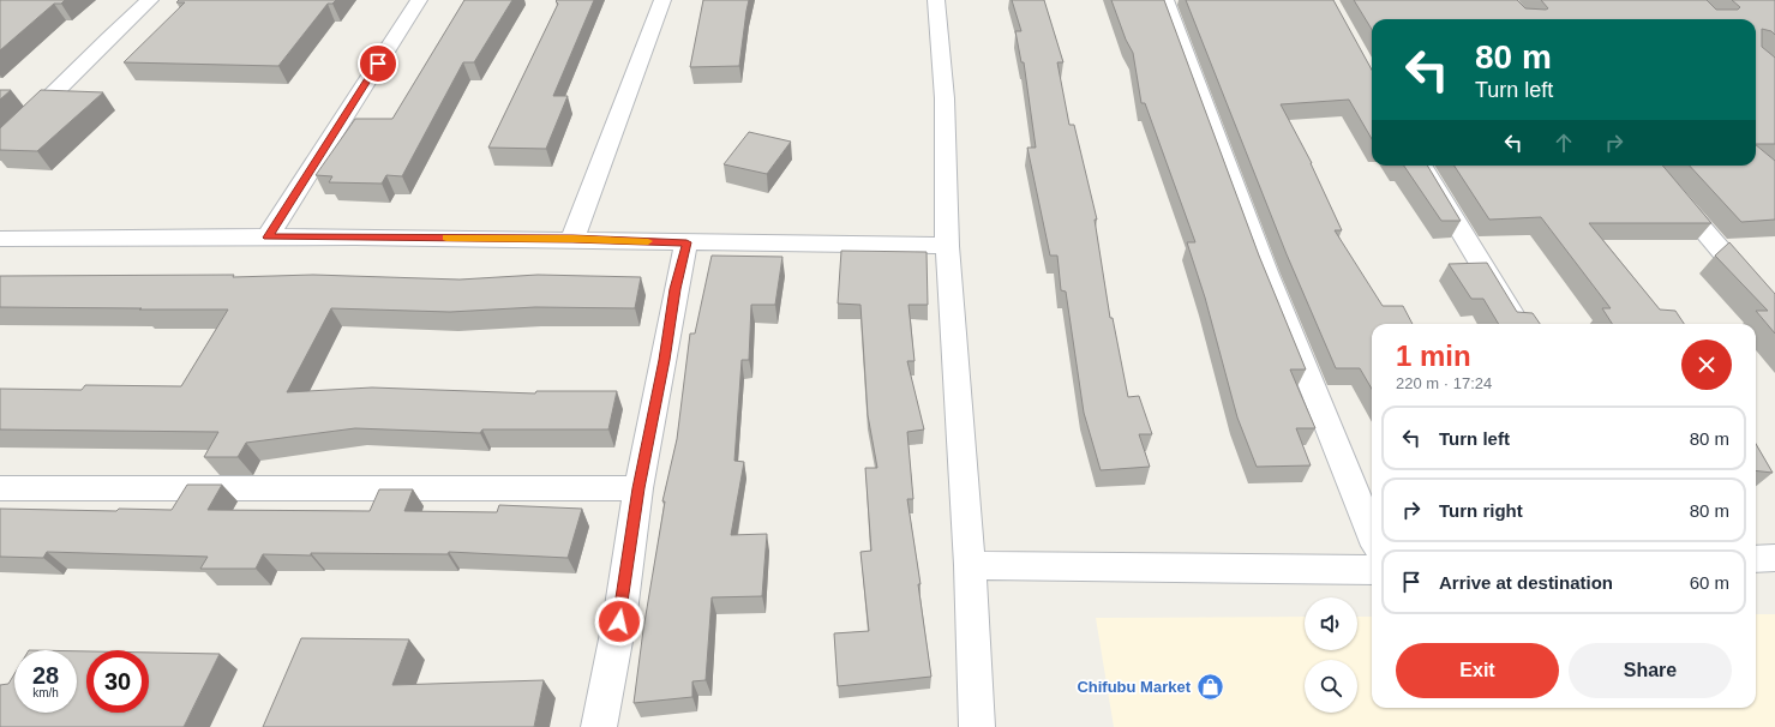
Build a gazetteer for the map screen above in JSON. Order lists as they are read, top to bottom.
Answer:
{
  "places": {
    "shop": ["Chifubu Market"]
  },
  "page": {
    "turn": ["80 m", "Turn left"],
    "heading": ["1 min", "220 m · 17:24"],
    "list": [
      {
        "name": "Turn left",
        "value": "80 m"
      },
      {
        "name": "Turn right",
        "value": "80 m"
      },
      {
        "name": "Arrive at destination",
        "value": "60 m"
      }
    ],
    "buttons": ["Exit", "Share"],
    "speed": "28 km/h",
    "limit": "30"
  }
}
